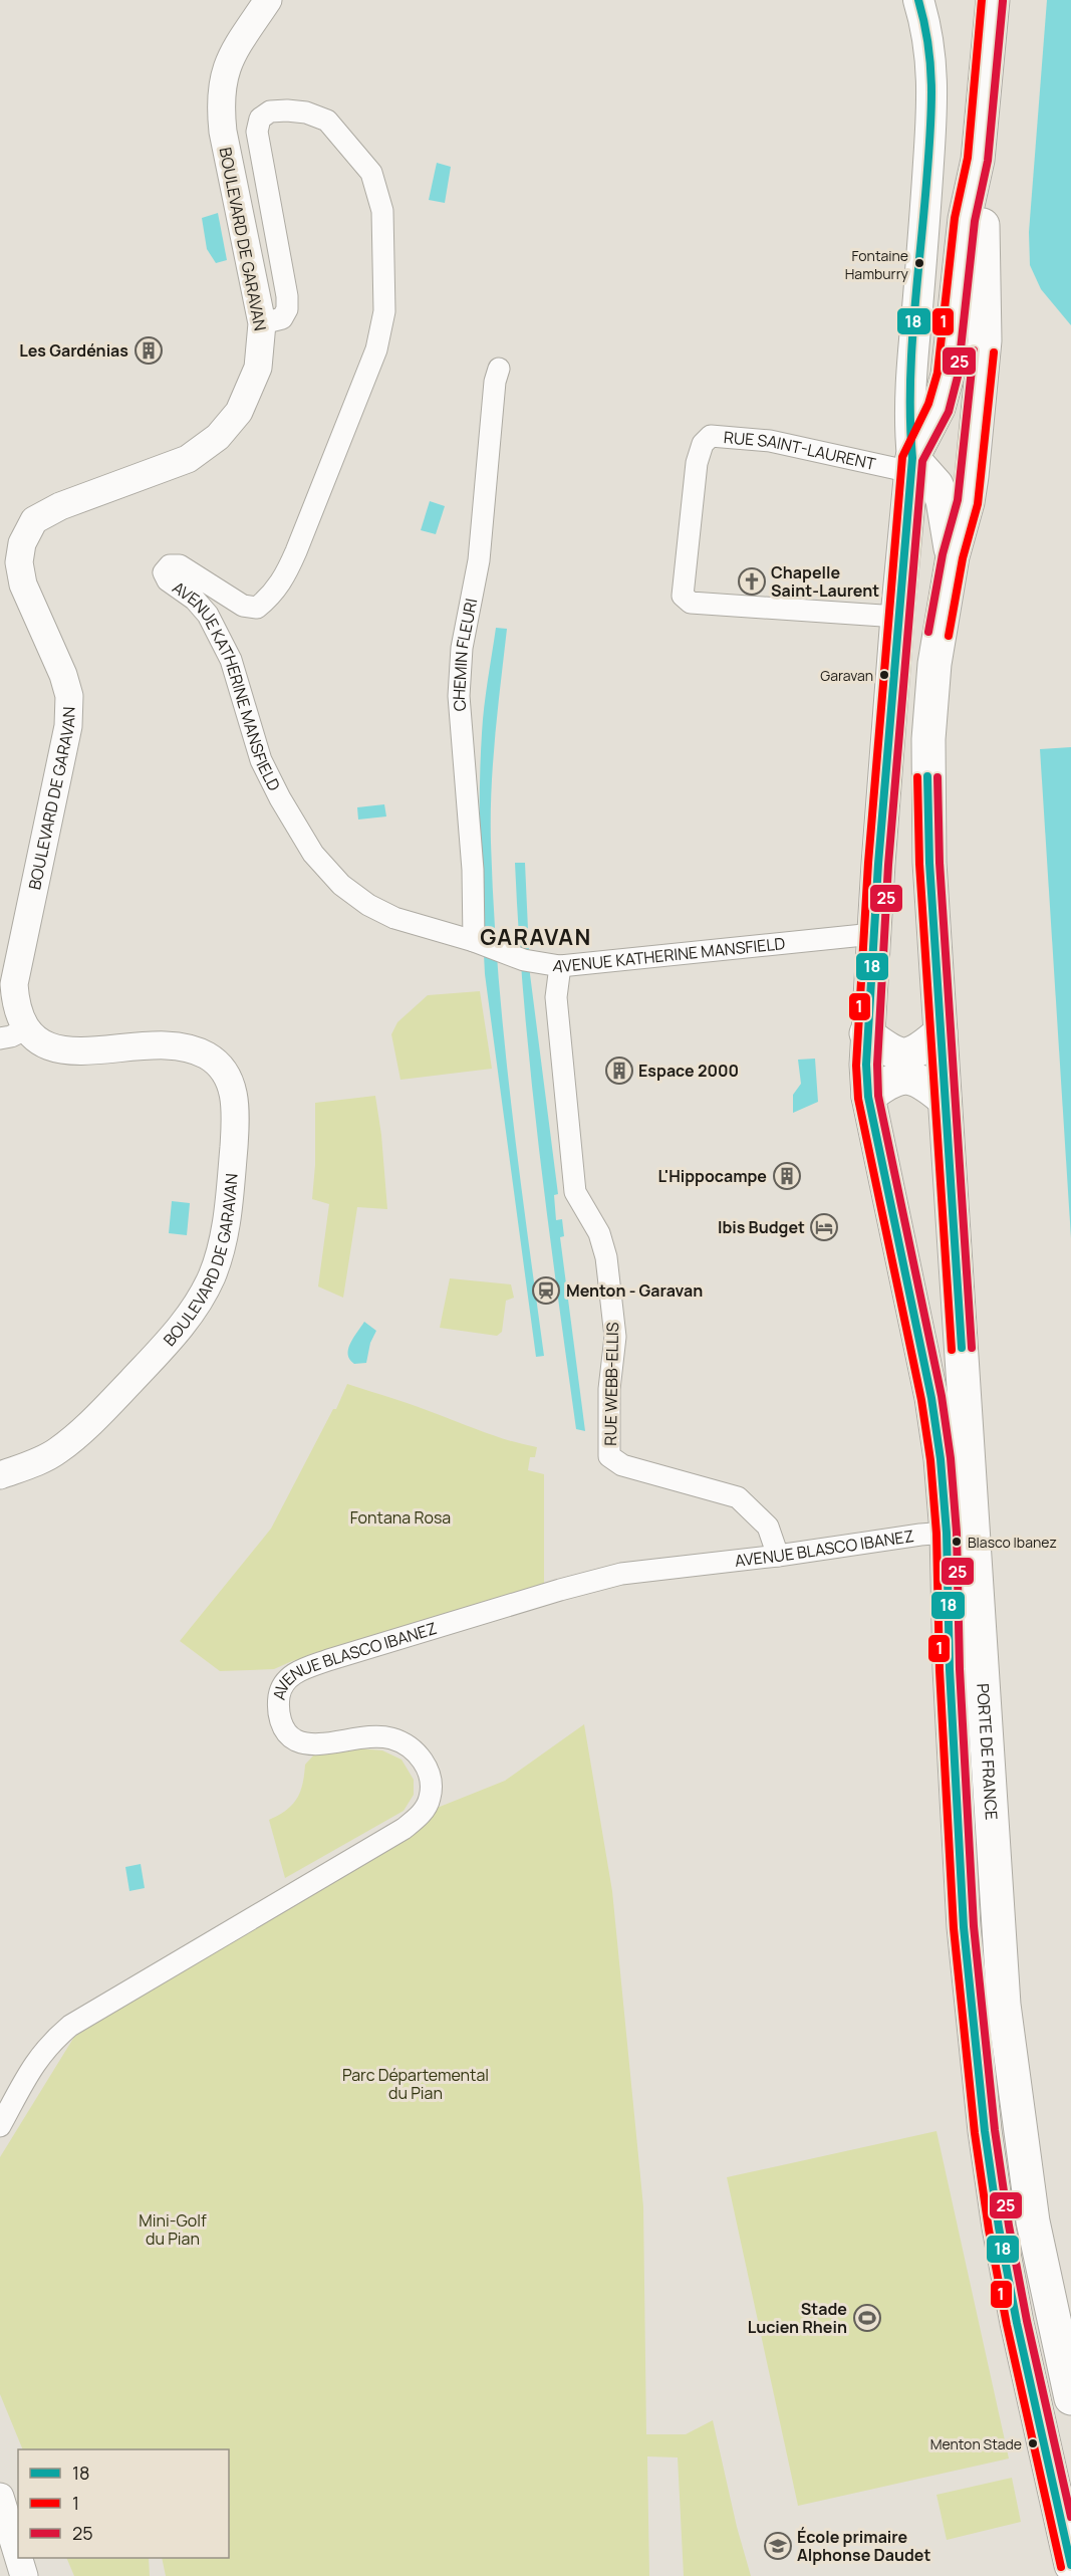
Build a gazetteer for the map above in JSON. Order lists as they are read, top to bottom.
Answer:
{
  "streets": {
    "main road": ["PORTE DE FRANCE"],
    "street": [
      "BOULEVARD DE GARAVAN",
      "RUE SAINT-LAURENT",
      "CHEMIN FLEURI",
      "AVENUE KATHERINE MANSFIELD",
      "RUE WEBB-ELLIS",
      "AVENUE BLASCO IBANEZ"
    ]
  },
  "crossings": [
    ["BOULEVARD DE GARAVAN", "AVENUE KATHERINE MANSFIELD"],
    ["RUE SAINT-LAURENT", "PORTE DE FRANCE"],
    ["CHEMIN FLEURI", "AVENUE KATHERINE MANSFIELD"],
    ["AVENUE KATHERINE MANSFIELD", "RUE WEBB-ELLIS"],
    ["AVENUE KATHERINE MANSFIELD", "PORTE DE FRANCE"],
    ["RUE WEBB-ELLIS", "AVENUE BLASCO IBANEZ"],
    ["AVENUE BLASCO IBANEZ", "PORTE DE FRANCE"]
  ],
  "districts": ["GARAVAN"],
  "parks": ["Fontana Rosa", "Parc Départemental du Pian", "Mini-Golf du Pian"],
  "places": {
    "other": [
      "Fontaine Hamburry",
      "Garavan",
      "Blasco Ibanez",
      "Menton Stade"
    ],
    "building": ["Les Gardénias", "Espace 2000", "L'Hippocampe"],
    "church": ["Chapelle Saint-Laurent"],
    "hotel": ["Ibis Budget"],
    "station": ["Menton - Garavan"],
    "sports": ["Stade Lucien Rhein"],
    "school or university": ["École primaire Alphonse Daudet"]
  },
  "lines": ["transit line 18", "transit line 1", "transit line 25"],
  "legend": ["18", "1", "25"]
}
